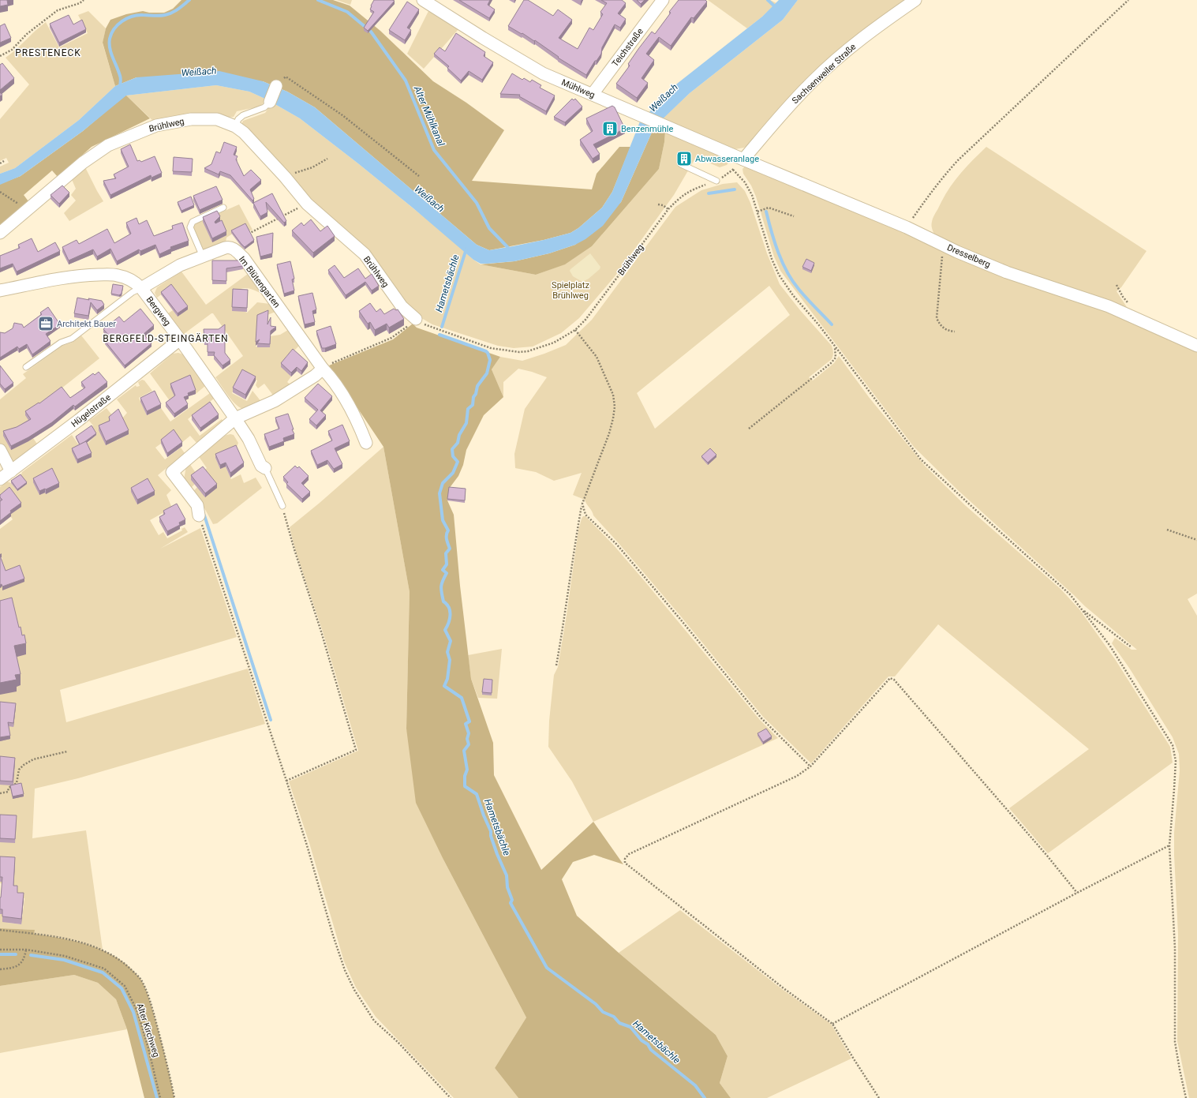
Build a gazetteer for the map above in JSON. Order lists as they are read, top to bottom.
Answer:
{
  "streets": {
    "street": [
      "Teichstraße",
      "Sachsenweiler Straße",
      "Mühlweg",
      "Brühlweg",
      "Dresselberg",
      "Im Blütengarten",
      "Bergweg",
      "Hügelstraße"
    ],
    "path": ["Alter Kirchweg"]
  },
  "crossings": [
    ["Teichstraße", "Mühlweg"],
    ["Sachsenweiler Straße", "Mühlweg"],
    ["Sachsenweiler Straße", "Brühlweg"],
    ["Sachsenweiler Straße", "Dresselberg"],
    ["Mühlweg", "Brühlweg"],
    ["Mühlweg", "Dresselberg"],
    ["Brühlweg", "Dresselberg"],
    ["Im Blütengarten", "Bergweg"],
    ["Bergweg", "Hügelstraße"]
  ],
  "districts": ["PRESTENECK", "BERGFELD-STEINGÄRTEN"],
  "water": ["Weißach", "Alter Mühlkanal", "Hametsbächle"],
  "parks": ["Spielplatz Brühlweg"],
  "places": {
    "building": ["Benzenmühle", "Abwasseranlage"],
    "office": ["Architekt Bauer"]
  }
}
